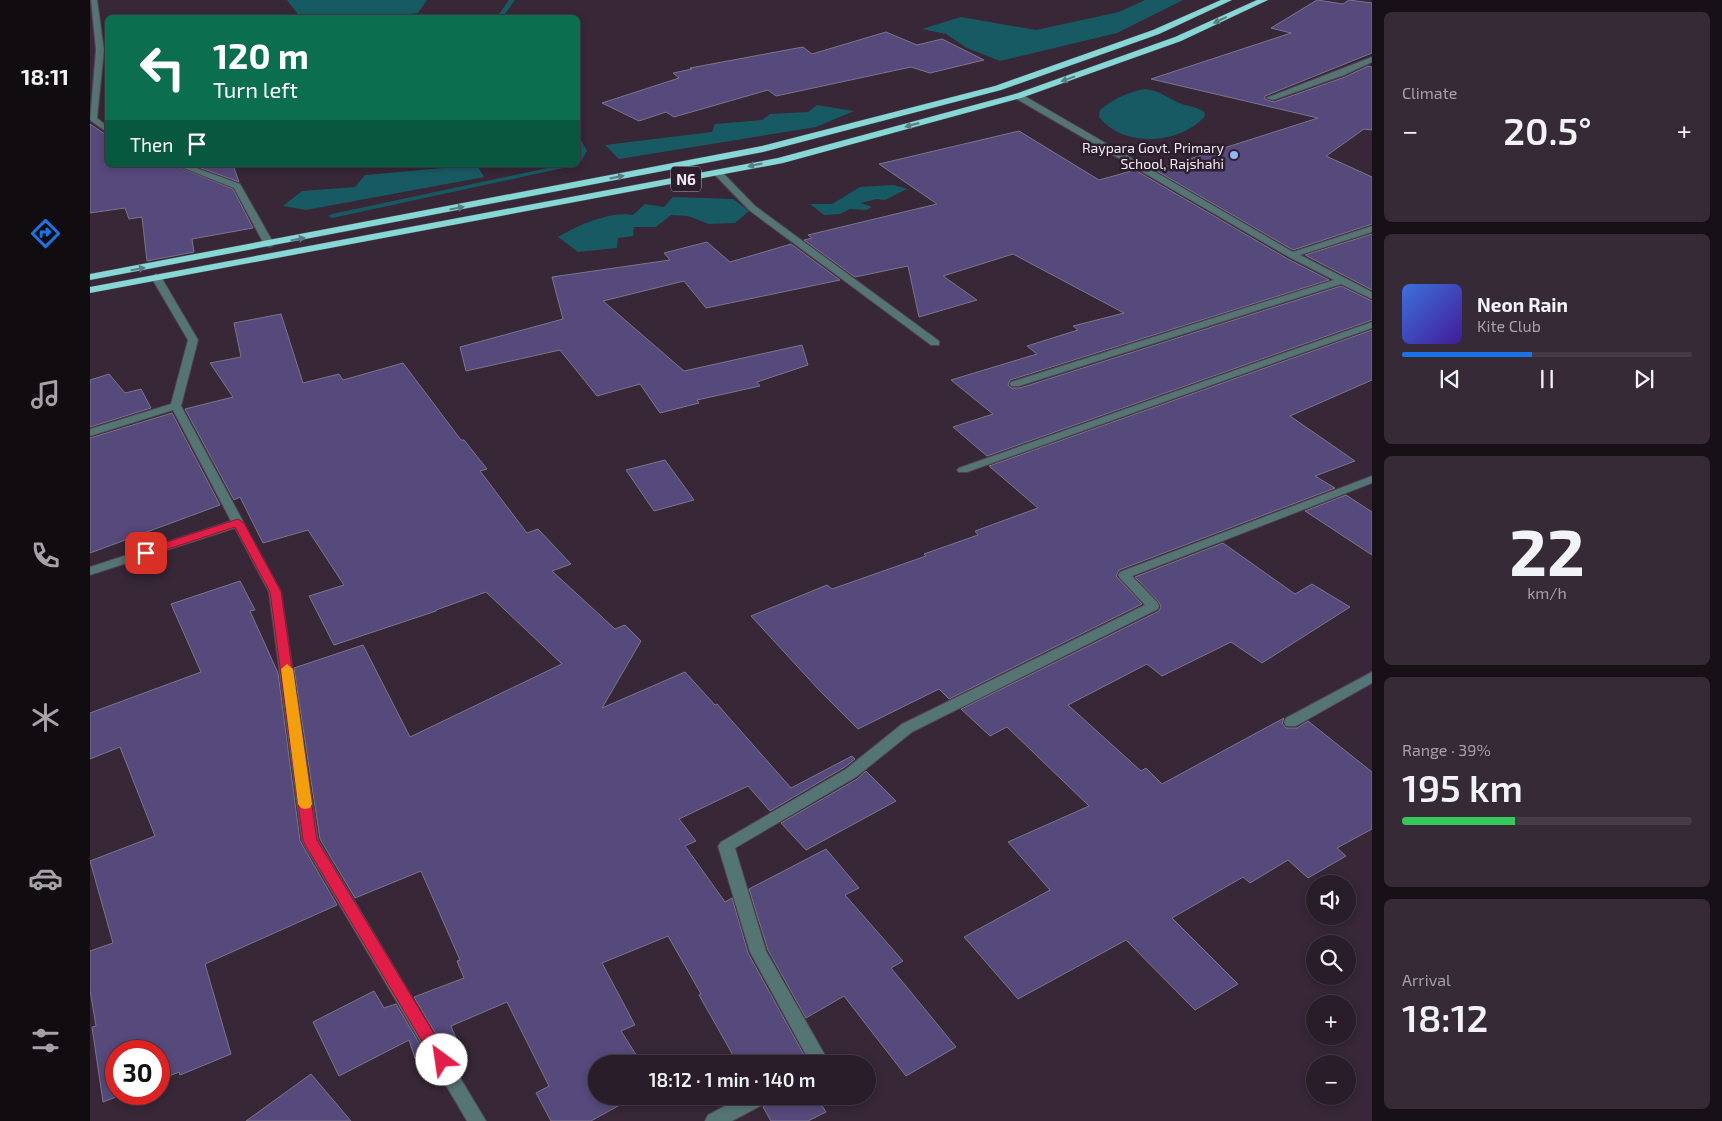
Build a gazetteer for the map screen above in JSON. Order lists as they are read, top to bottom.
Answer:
{
  "streets": {
    "highway": ["N6"]
  },
  "places": ["Raypara Govt. Primary School, Rajshahi"],
  "page": {
    "tabs": "18:11",
    "tile": [
      "Climate",
      ["22", "km/h"],
      ["Range · 39%", "195 km"],
      ["Arrival", "18:12"]
    ],
    "turn": ["120 m", "Turn left"],
    "heat": ["−", "20.5°", "+"],
    "then": "Then",
    "song": ["Neon Rain", "Kite Club"],
    "map_buttons": ["+", "−"],
    "limit": "30",
    "trip": "18:12 · 1 min · 140 m"
  }
}
